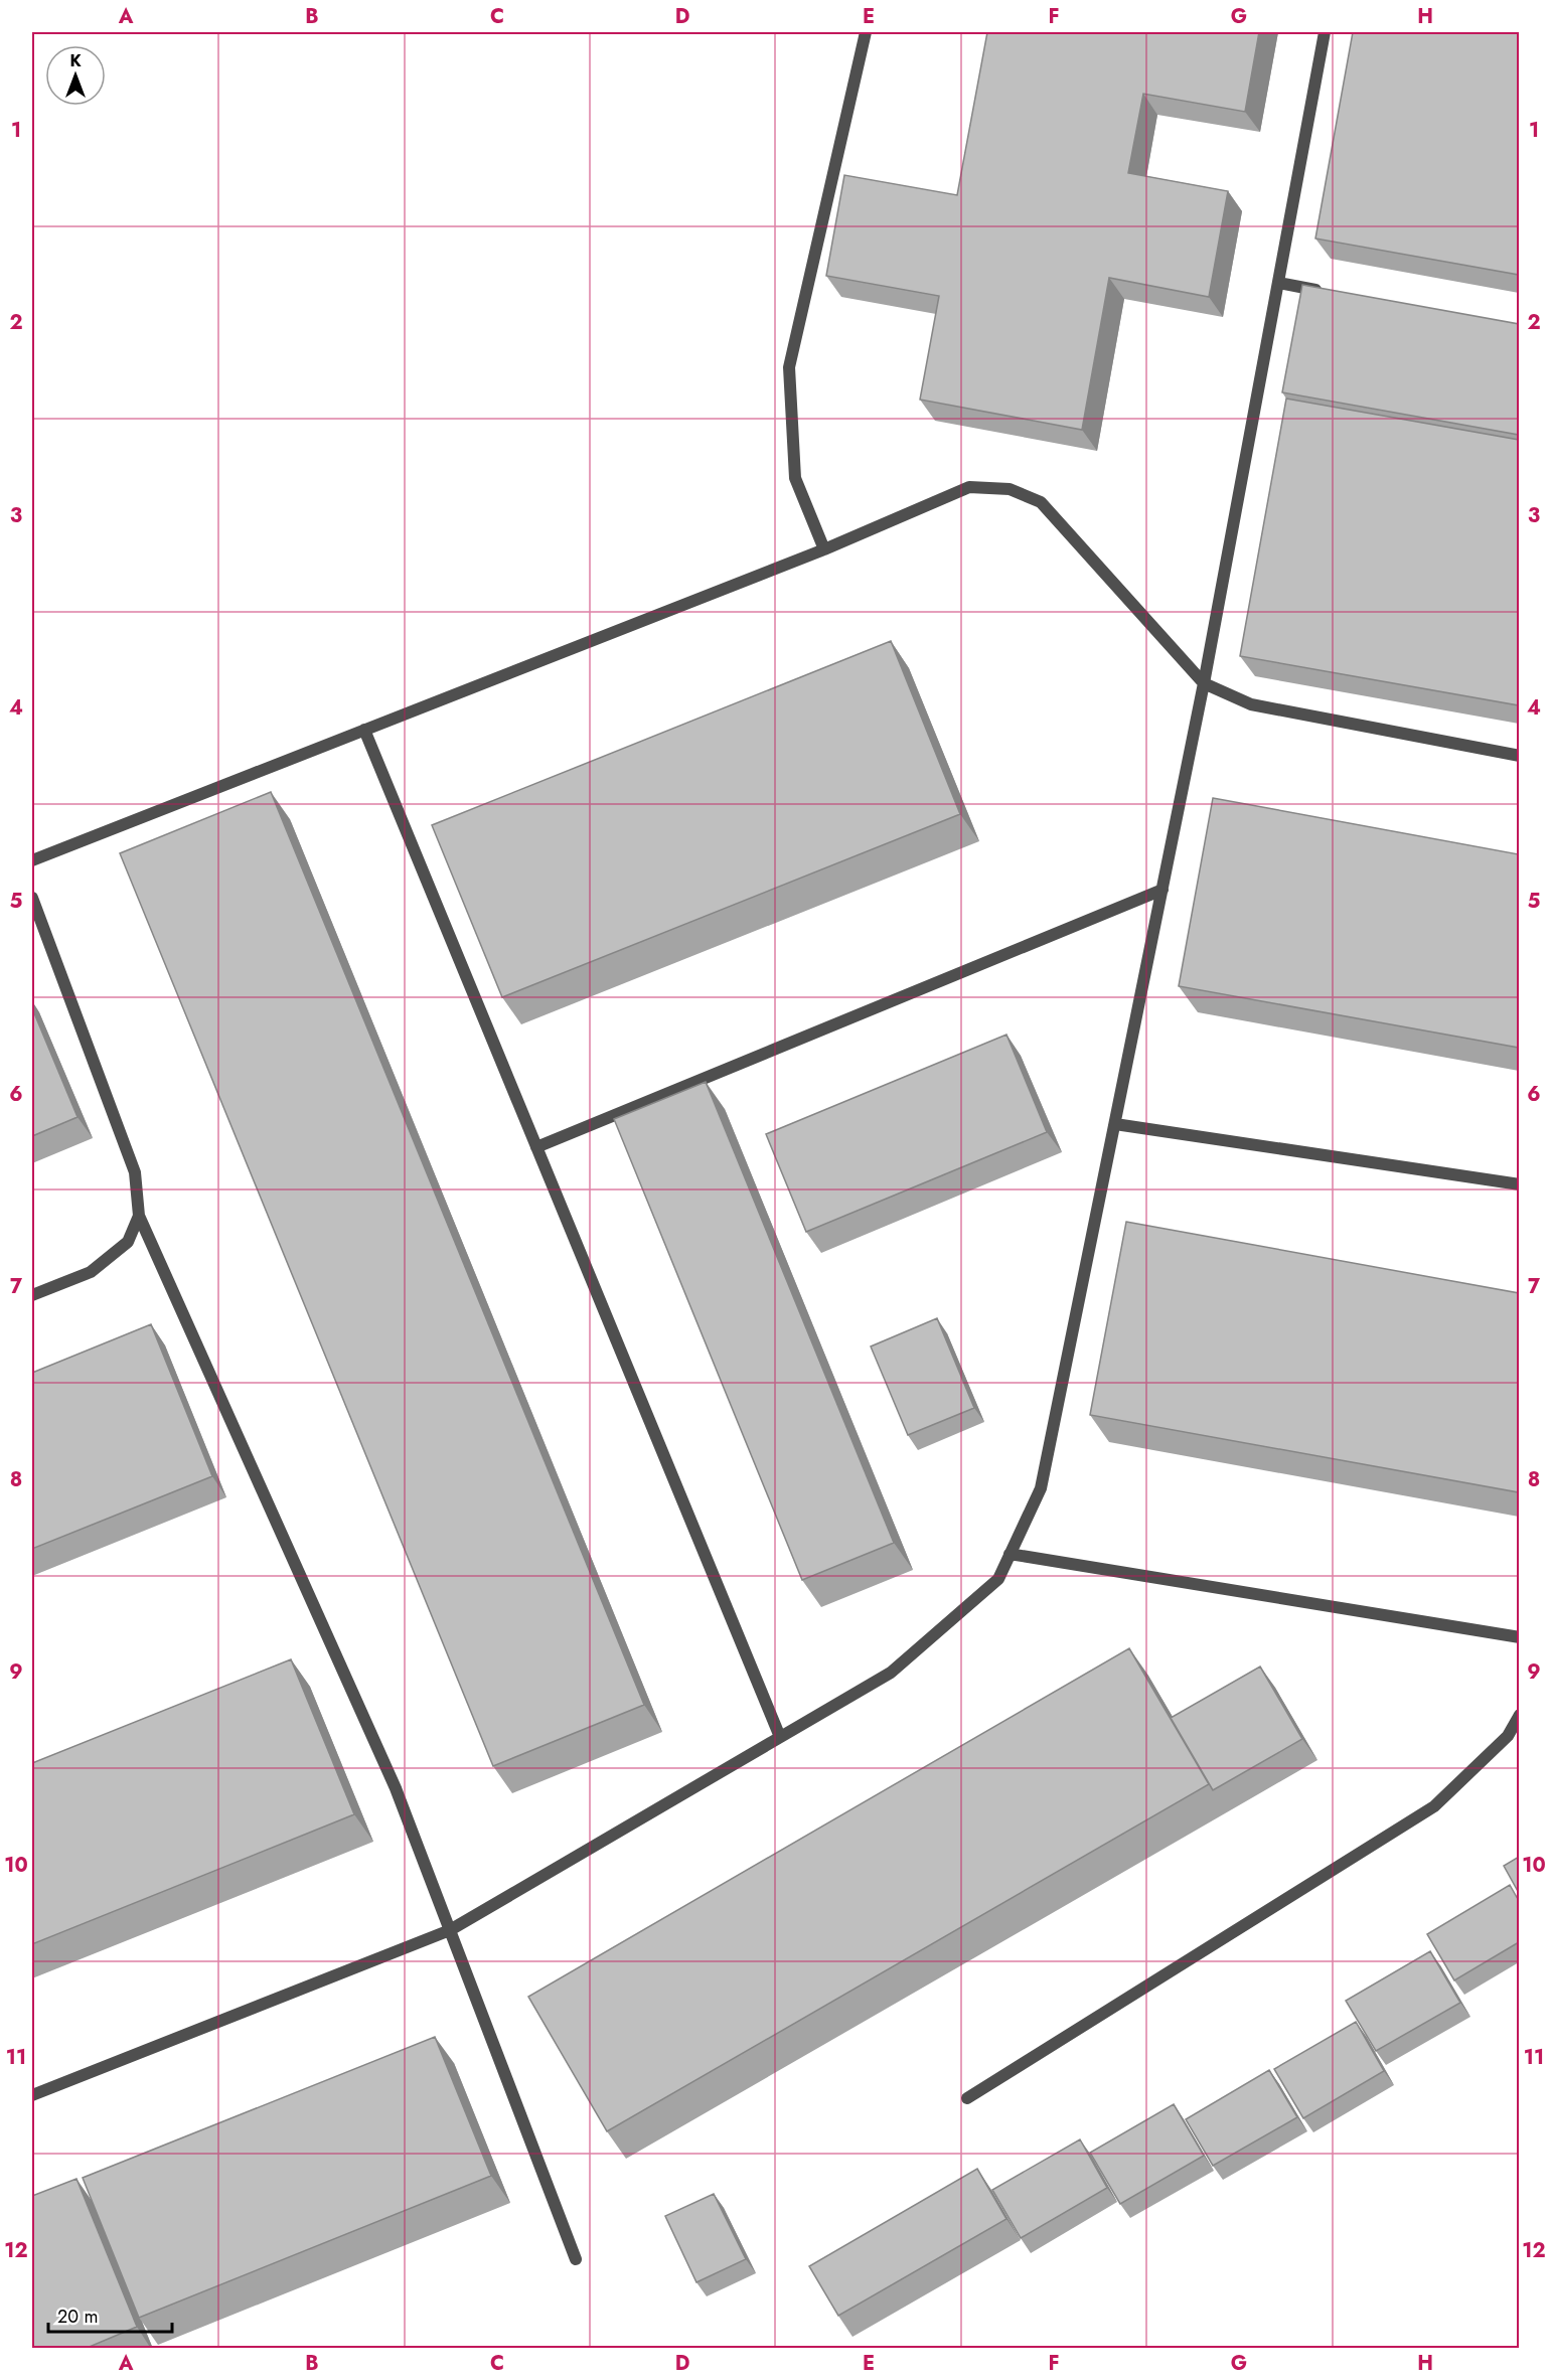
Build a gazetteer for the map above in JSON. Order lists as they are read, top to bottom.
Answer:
{
  "scale_bar": "20 m",
  "north": "top",
  "grid": {
    "columns": [
      "A",
      "B",
      "C",
      "D",
      "E",
      "F",
      "G",
      "H"
    ],
    "rows": [
      "1",
      "2",
      "3",
      "4",
      "5",
      "6",
      "7",
      "8",
      "9",
      "10",
      "11",
      "12"
    ]
  }
}
